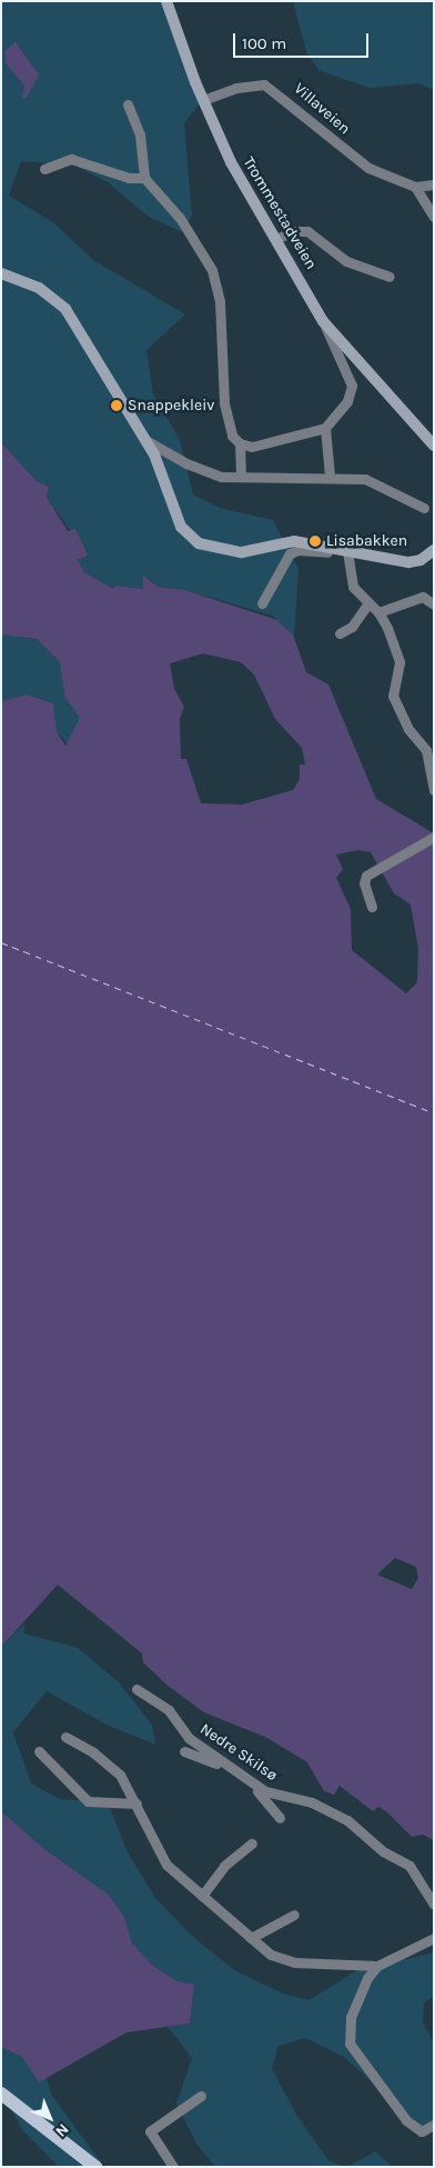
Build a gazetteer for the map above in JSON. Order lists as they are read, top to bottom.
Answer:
{
  "streets": {
    "main road": ["Trommestadveien"],
    "street": ["Villaveien", "Nedre Skilsø"]
  },
  "crossings": [
    ["Villaveien", "Trommestadveien"]
  ],
  "places": ["Snappekleiv", "Lisabakken"],
  "scale_bar": "100 m",
  "north": "bottom right"
}
